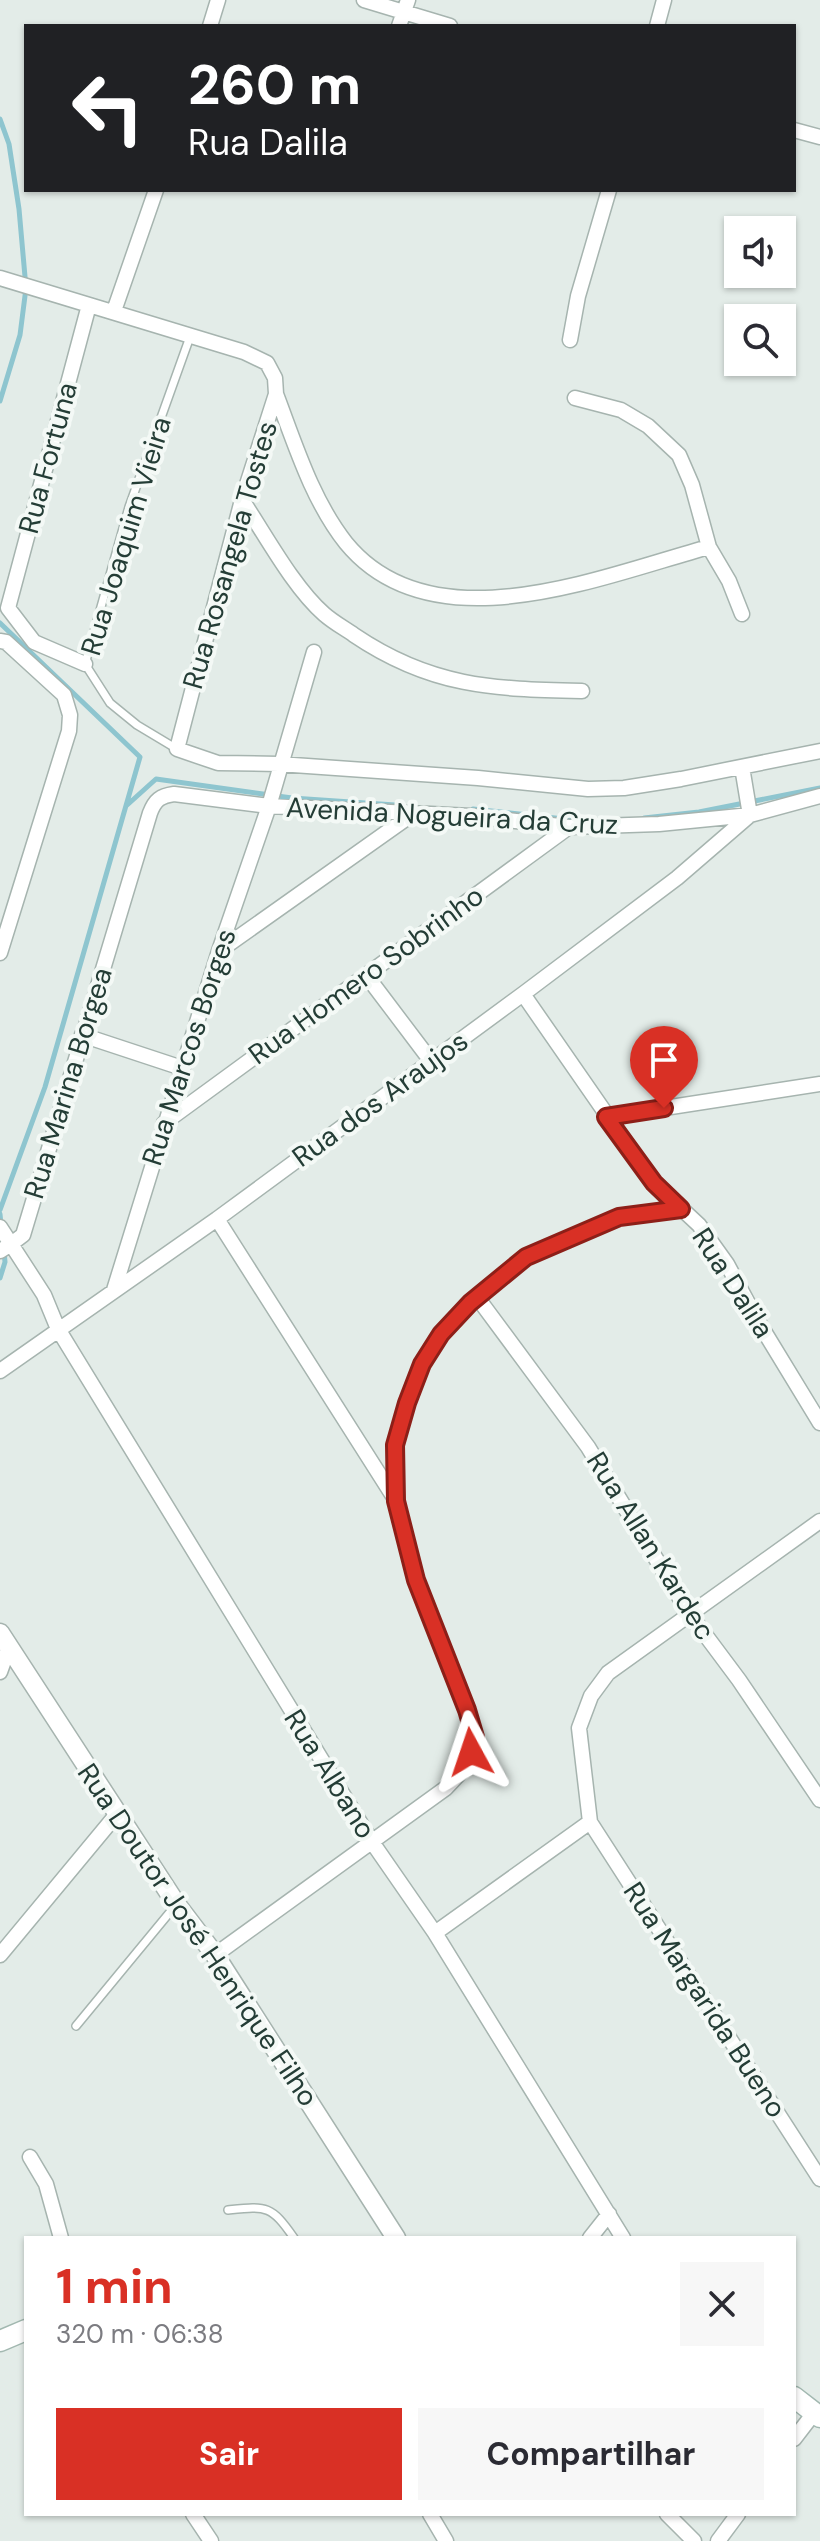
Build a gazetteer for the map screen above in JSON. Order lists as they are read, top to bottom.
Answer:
{
  "streets": {
    "street": [
      "Rua Fortuna",
      "Rua Rosangela Tostes",
      "Avenida Nogueira da Cruz",
      "Rua Homero Sobrinho",
      "Rua Marcos Borges",
      "Rua Marina Borgea",
      "Rua dos Araujos",
      "Rua Dalila",
      "Rua Allan Kardec",
      "Rua Albano",
      "Rua Doutor José Henrique Filho",
      "Rua Margarida Bueno"
    ],
    "lane": ["Rua Joaquim Vieira"]
  },
  "crossings": [
    ["Rua Fortuna", "Rua Joaquim Vieira"],
    ["Rua Joaquim Vieira", "Rua Rosangela Tostes"],
    ["Rua Joaquim Vieira", "Avenida Nogueira da Cruz"],
    ["Rua Rosangela Tostes", "Avenida Nogueira da Cruz"],
    ["Avenida Nogueira da Cruz", "Rua Homero Sobrinho"],
    ["Avenida Nogueira da Cruz", "Rua Marcos Borges"],
    ["Avenida Nogueira da Cruz", "Rua Marina Borgea"],
    ["Avenida Nogueira da Cruz", "Rua dos Araujos"],
    ["Rua Homero Sobrinho", "Rua Marcos Borges"],
    ["Rua Marcos Borges", "Rua dos Araujos"],
    ["Rua Marina Borgea", "Rua dos Araujos"],
    ["Rua Marina Borgea", "Rua Albano"],
    ["Rua dos Araujos", "Rua Dalila"],
    ["Rua dos Araujos", "Rua Albano"]
  ],
  "page": {
    "turn": ["260 m", "Rua Dalila"],
    "heading": ["1 min", "320 m · 06:38"],
    "buttons": ["Sair", "Compartilhar"]
  }
}
